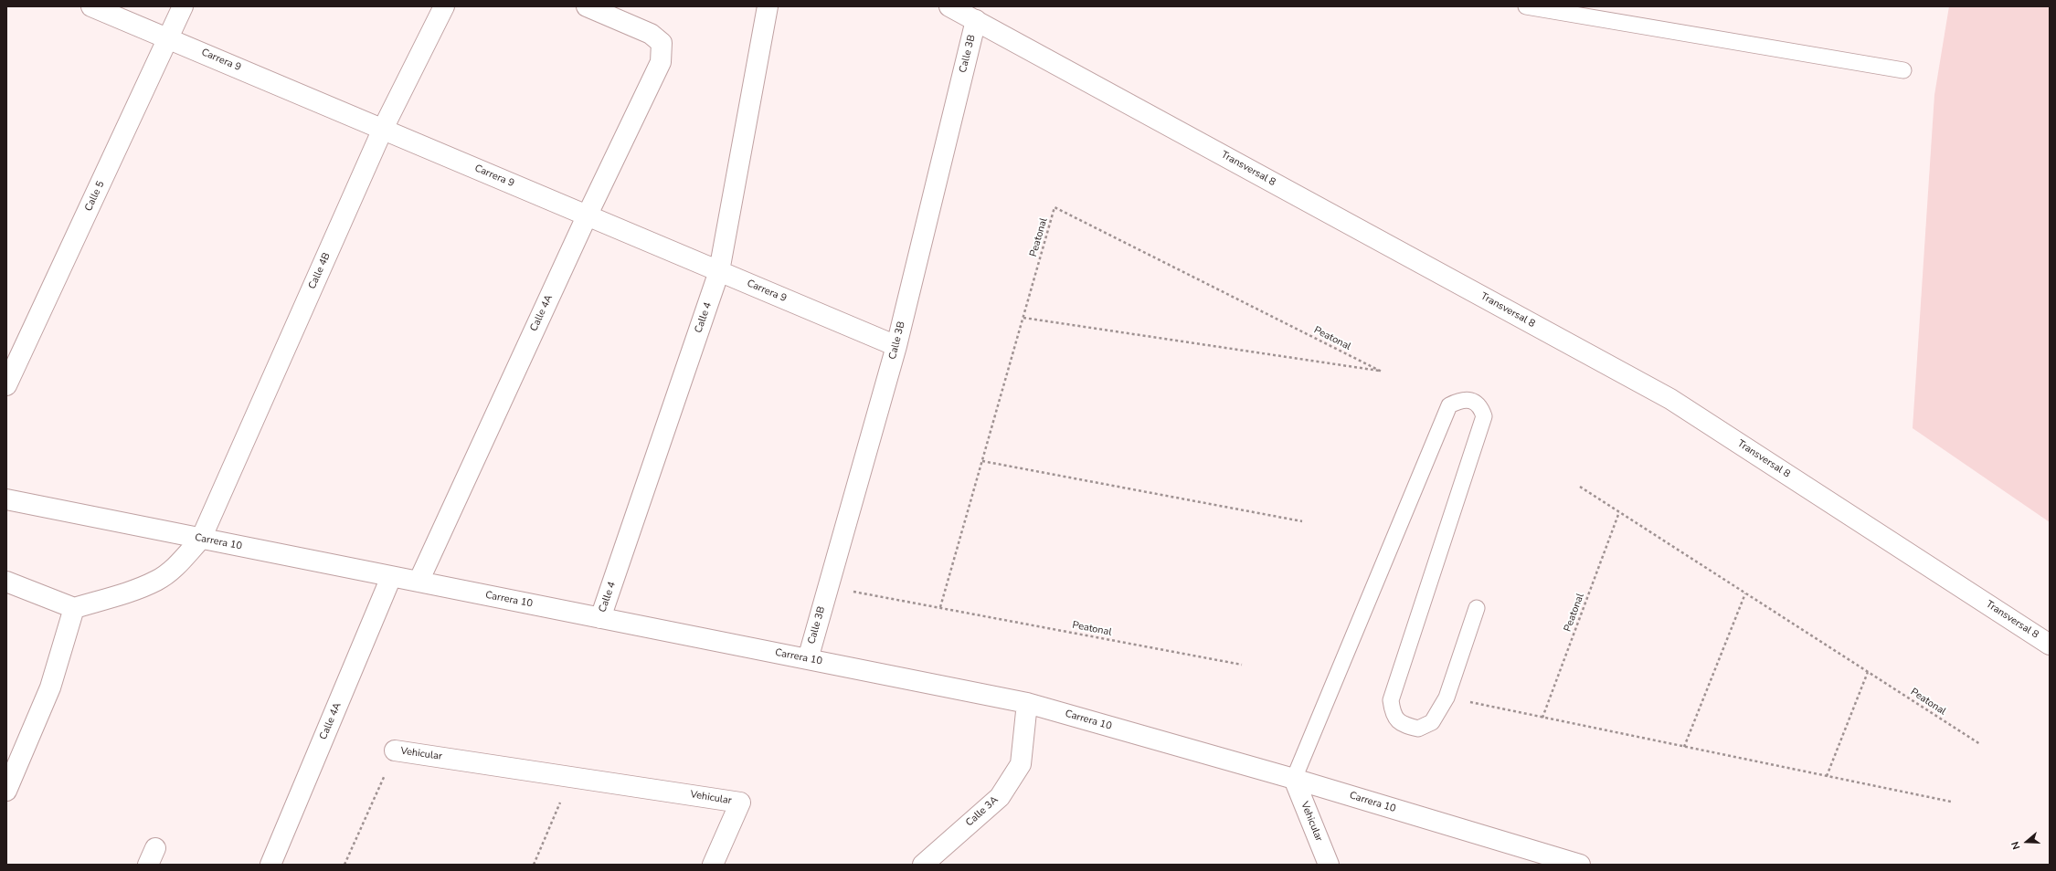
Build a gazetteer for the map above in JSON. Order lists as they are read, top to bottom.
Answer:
{
  "streets": {
    "street": [
      "Calle 3B",
      "Carrera 9",
      "Transversal 8",
      "Calle 5",
      "Calle 4B",
      "Calle 4A",
      "Calle 4",
      "Carrera 10",
      "Vehicular",
      "Calle 3A"
    ],
    "path": ["Peatonal"]
  },
  "crossings": [
    ["Calle 3B", "Carrera 9"],
    ["Calle 3B", "Transversal 8"],
    ["Calle 3B", "Peatonal"],
    ["Calle 3B", "Carrera 10"],
    ["Carrera 9", "Calle 5"],
    ["Carrera 9", "Calle 4B"],
    ["Carrera 9", "Calle 4A"],
    ["Carrera 9", "Calle 4"],
    ["Calle 4B", "Carrera 10"],
    ["Calle 4A", "Carrera 10"],
    ["Calle 4", "Carrera 10"],
    ["Carrera 10", "Vehicular"],
    ["Carrera 10", "Calle 3A"]
  ],
  "north": "left"
}
